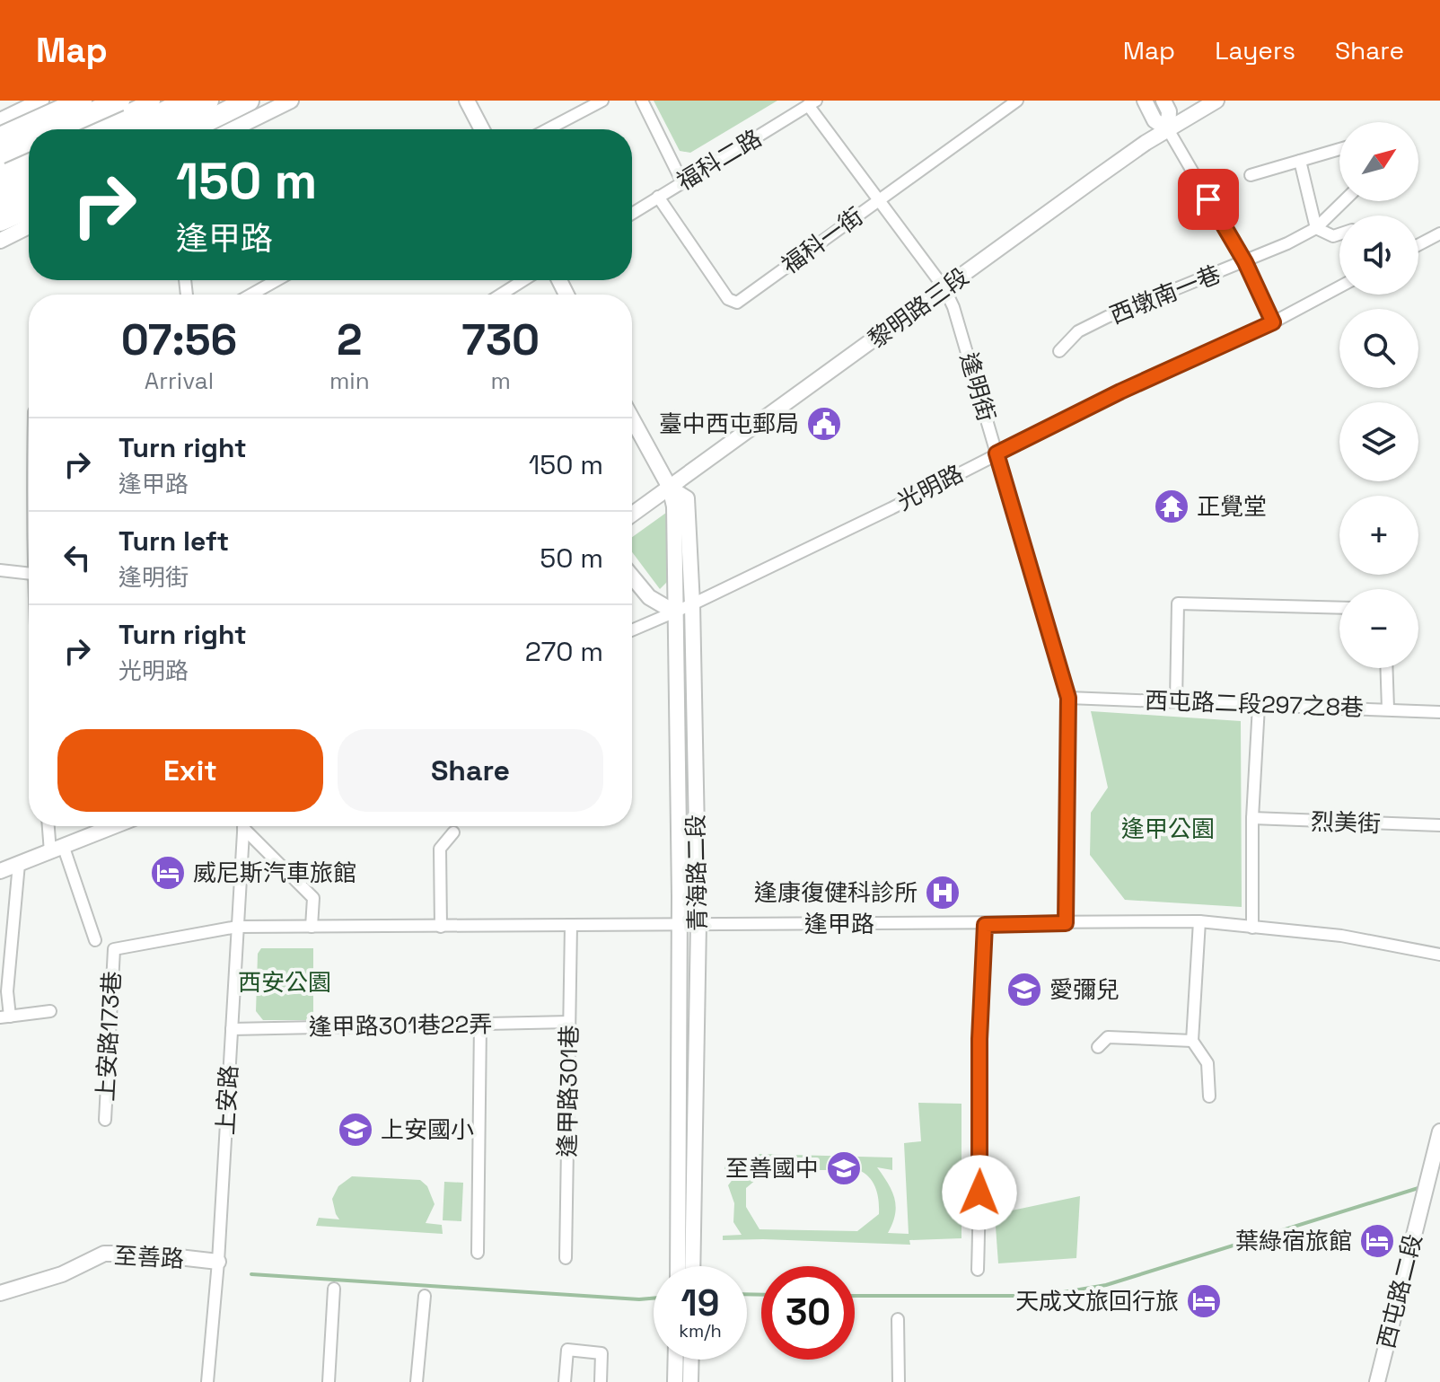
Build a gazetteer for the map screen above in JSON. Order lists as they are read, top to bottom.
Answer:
{
  "streets": {
    "main road": [
      "黎明路三段",
      "青海路二段",
      "至善路",
      "西屯路二段"
    ],
    "street": [
      "福科二路",
      "福科一街",
      "西墩南一巷",
      "逢明街",
      "光明路",
      "西屯路二段297之8巷",
      "烈美街",
      "逢甲路",
      "逢甲路301巷22弄",
      "上安路173巷",
      "逢甲路301巷",
      "上安路"
    ]
  },
  "crossings": [
    ["福科二路", "福科一街"],
    ["福科二路", "逢明街"],
    ["福科一街", "逢明街"],
    ["黎明路三段", "逢明街"],
    ["黎明路三段", "青海路二段"],
    ["逢明街", "光明路"],
    ["逢明街", "西屯路二段297之8巷"],
    ["逢明街", "逢甲路"],
    ["光明路", "青海路二段"],
    ["青海路二段", "逢甲路"],
    ["逢甲路", "上安路173巷"],
    ["逢甲路", "逢甲路301巷"],
    ["逢甲路", "上安路"],
    ["逢甲路301巷22弄", "逢甲路301巷"],
    ["逢甲路301巷22弄", "上安路"],
    ["上安路173巷", "上安路"],
    ["上安路", "至善路"]
  ],
  "parks": ["逢甲公園", "西安公園"],
  "places": {
    "public building": ["臺中西屯郵局"],
    "temple": ["正覺堂"],
    "hotel": ["威尼斯汽車旅館", "葉綠宿旅館", "天成文旅回行旅"],
    "hospital": ["逢康復健科診所"],
    "school or university": ["愛彌兒", "上安國小", "至善國中"]
  },
  "north": "top right",
  "page": {
    "header": "Map",
    "nav": ["Map", "Layers", "Share"],
    "map_buttons": ["+", "−"],
    "turn": ["150 m", "逢甲路"],
    "eta": [
      "07:56",
      "Arrival",
      "2",
      "min",
      "730",
      "m"
    ],
    "list": [
      {
        "name": "Turn right",
        "note": "逢甲路",
        "value": "150 m"
      },
      {
        "name": "Turn left",
        "note": "逢明街",
        "value": "50 m"
      },
      {
        "name": "Turn right",
        "note": "光明路",
        "value": "270 m"
      }
    ],
    "buttons": ["Exit", "Share"],
    "speed": "19 km/h",
    "limit": "30"
  }
}
